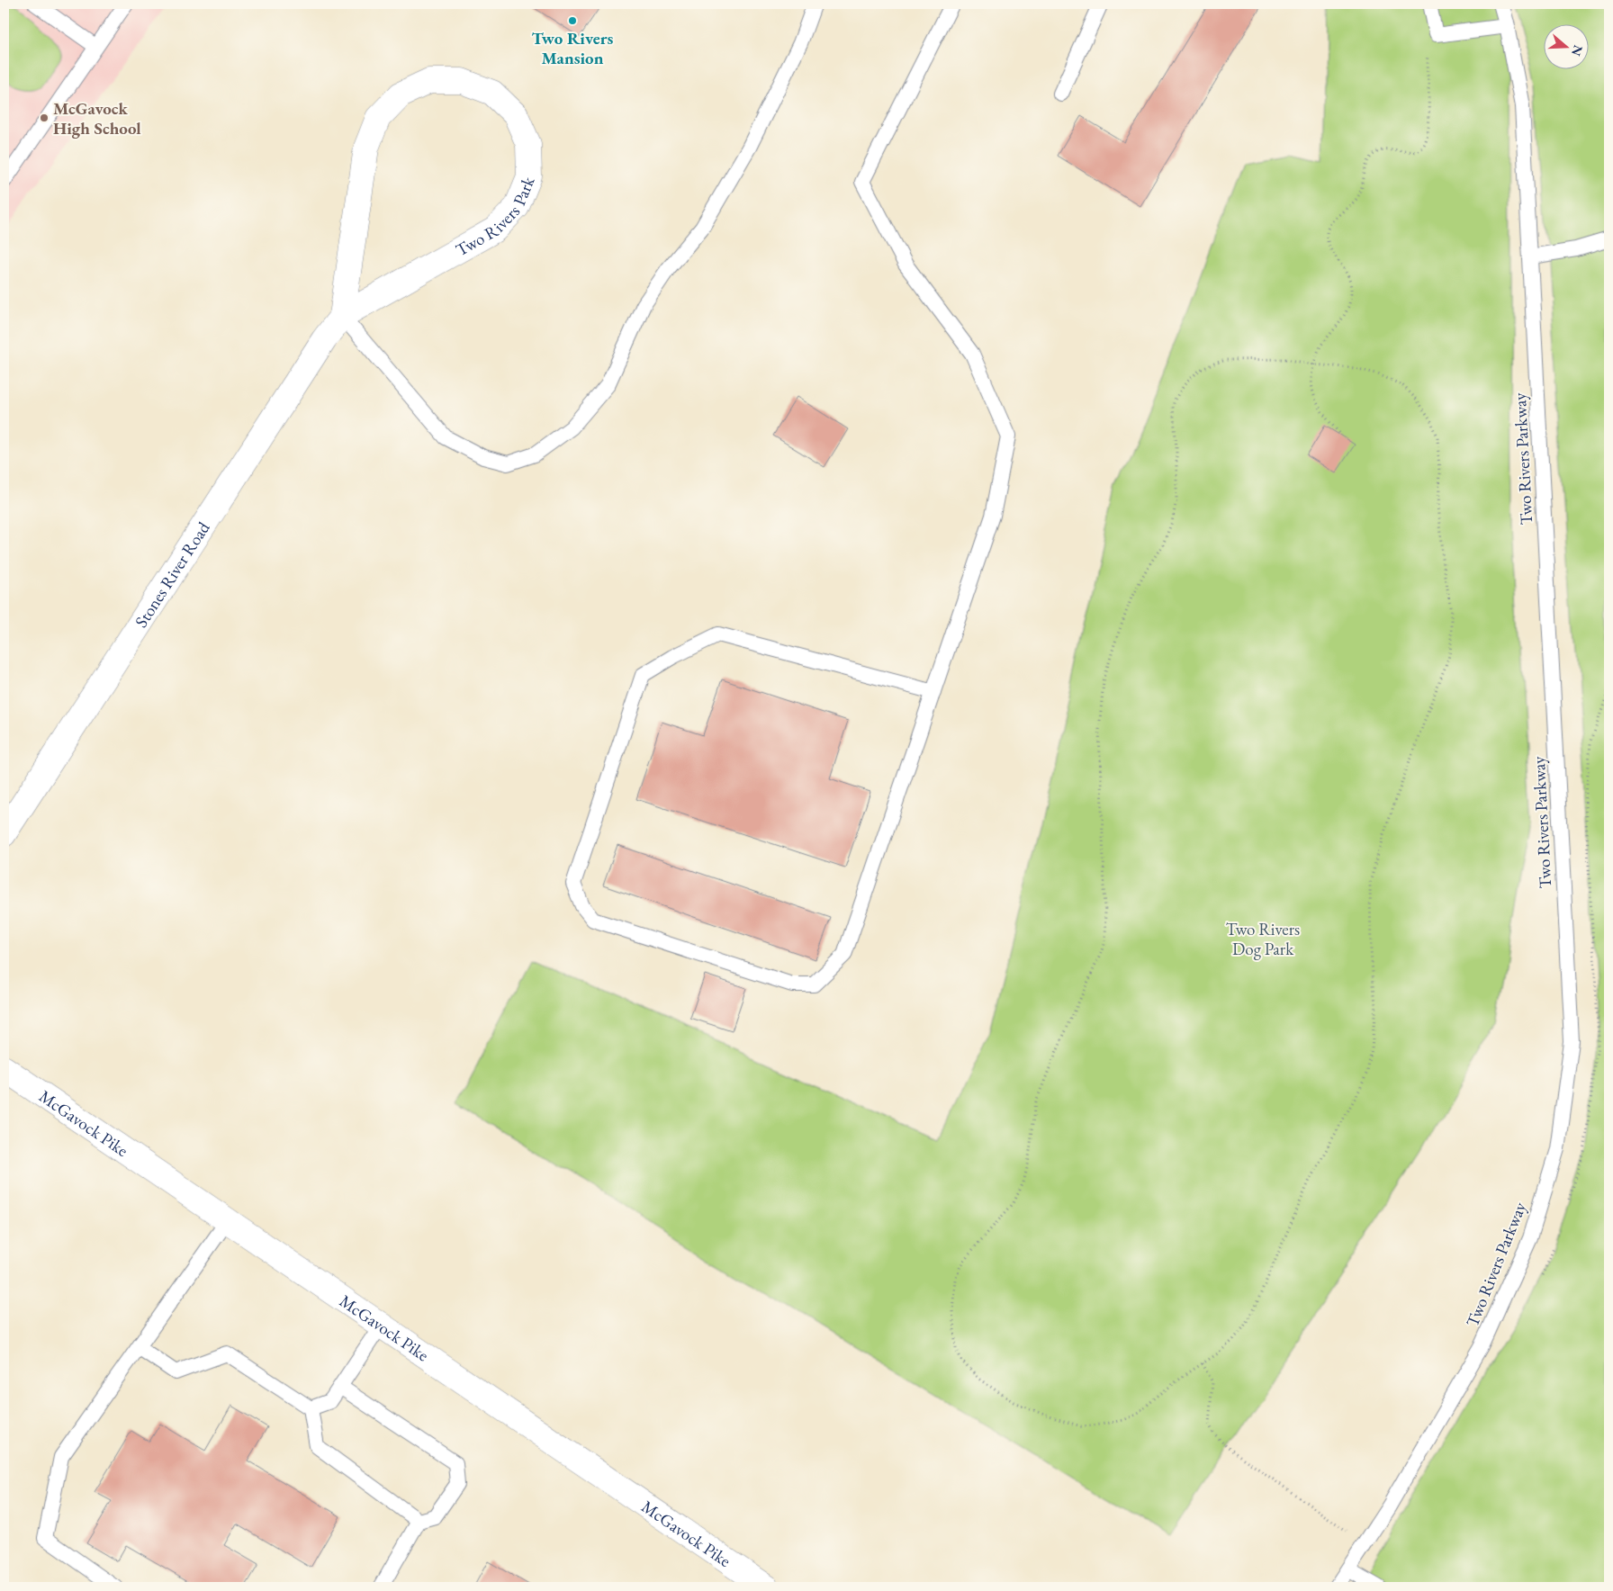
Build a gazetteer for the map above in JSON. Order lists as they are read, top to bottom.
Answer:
{
  "streets": {
    "street": ["Two Rivers Park", "Stones River Road", "McGavock Pike"],
    "lane": ["Two Rivers Parkway"]
  },
  "crossings": [
    ["Two Rivers Park", "Stones River Road"]
  ],
  "parks": ["Two Rivers Dog Park"],
  "places": ["Two Rivers Mansion", "McGavock High School"],
  "north": "right"
}
